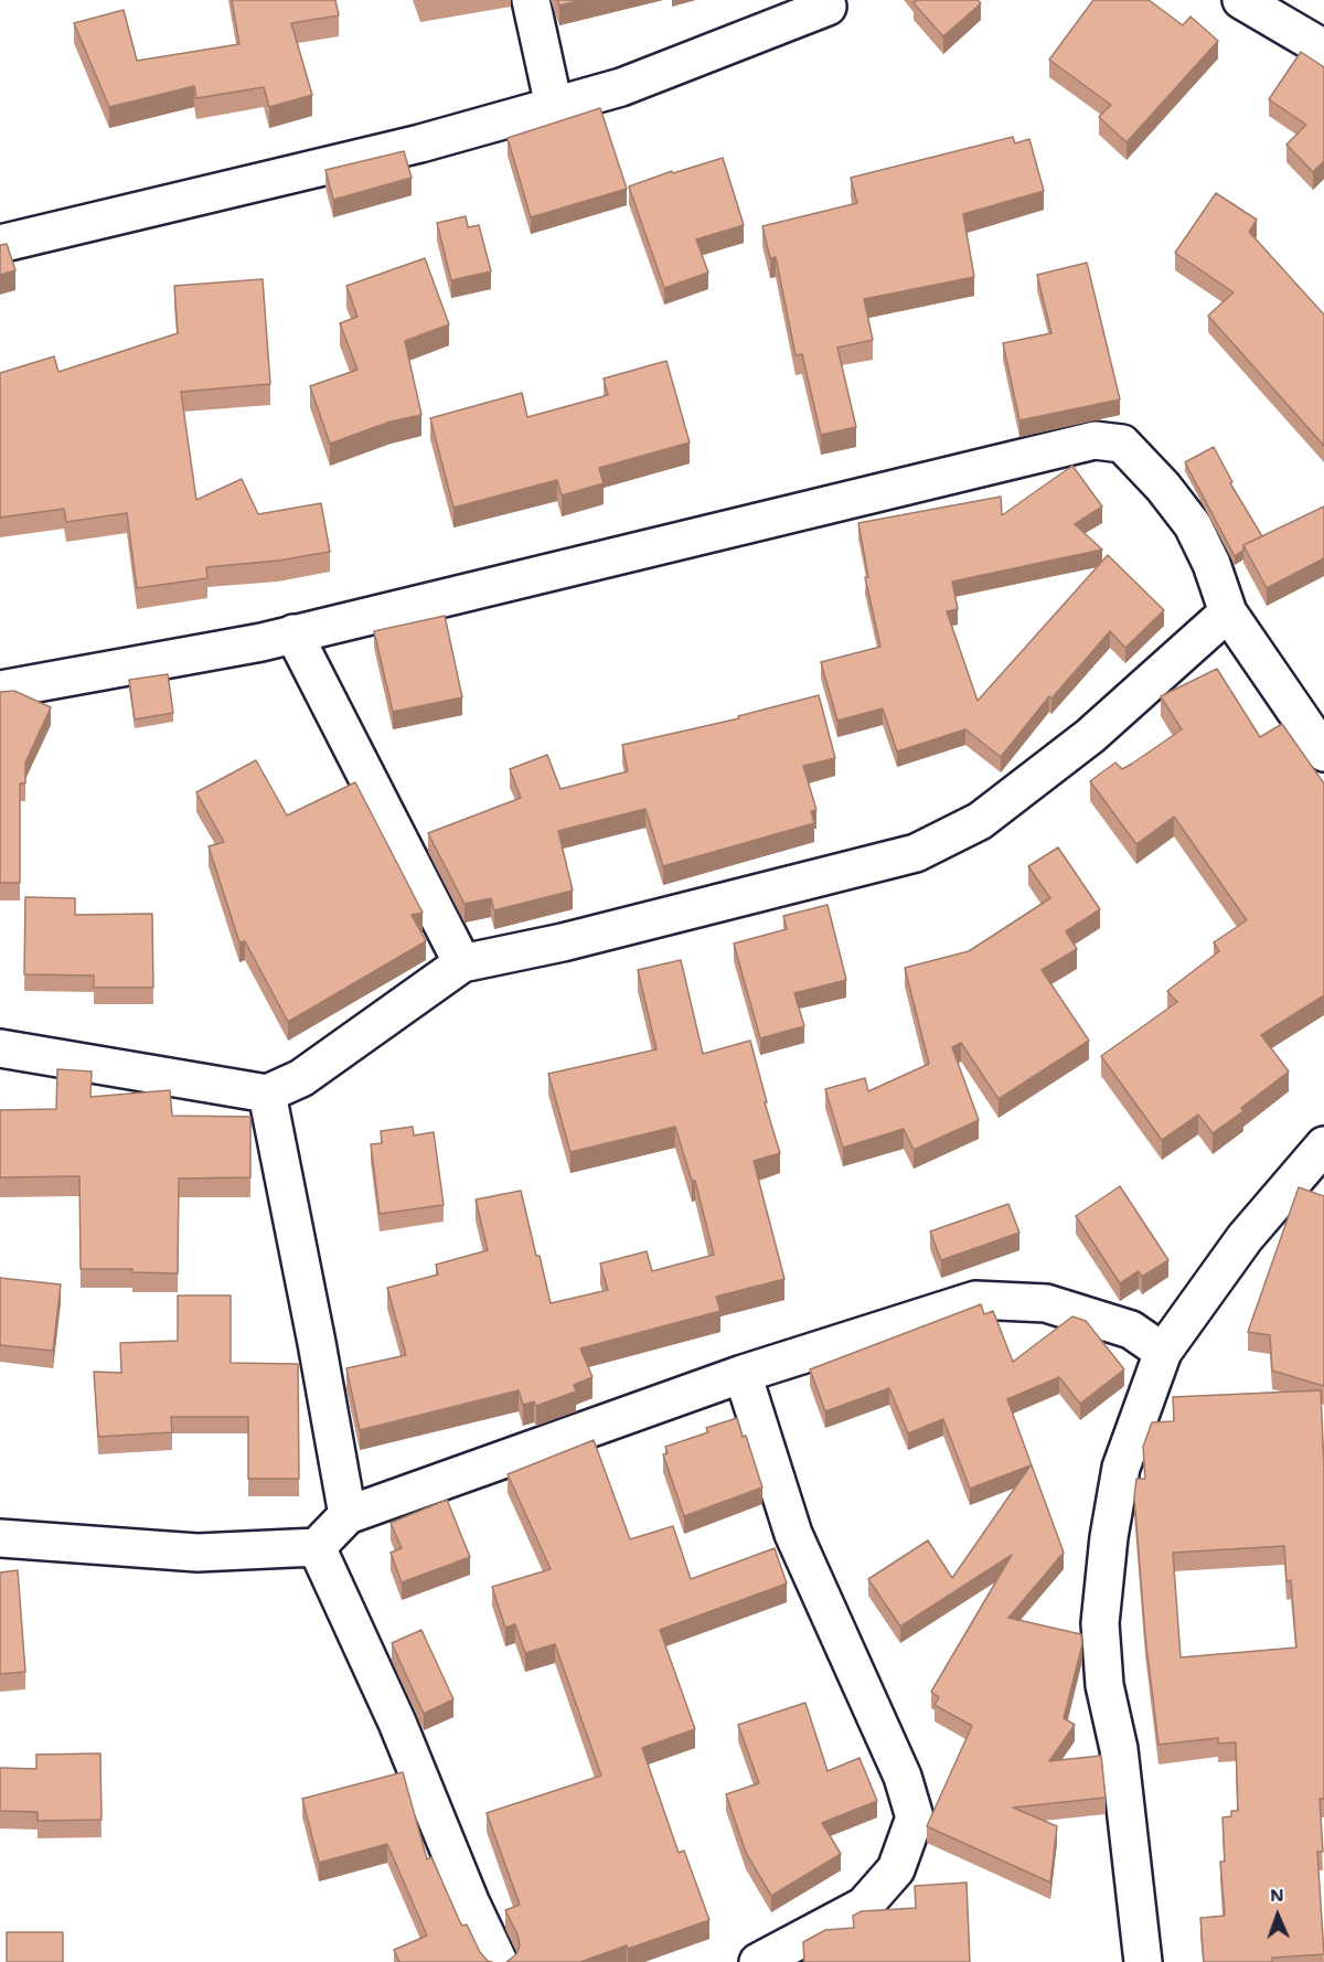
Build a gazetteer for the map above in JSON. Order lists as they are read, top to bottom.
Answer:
{
  "north": "top"
}
